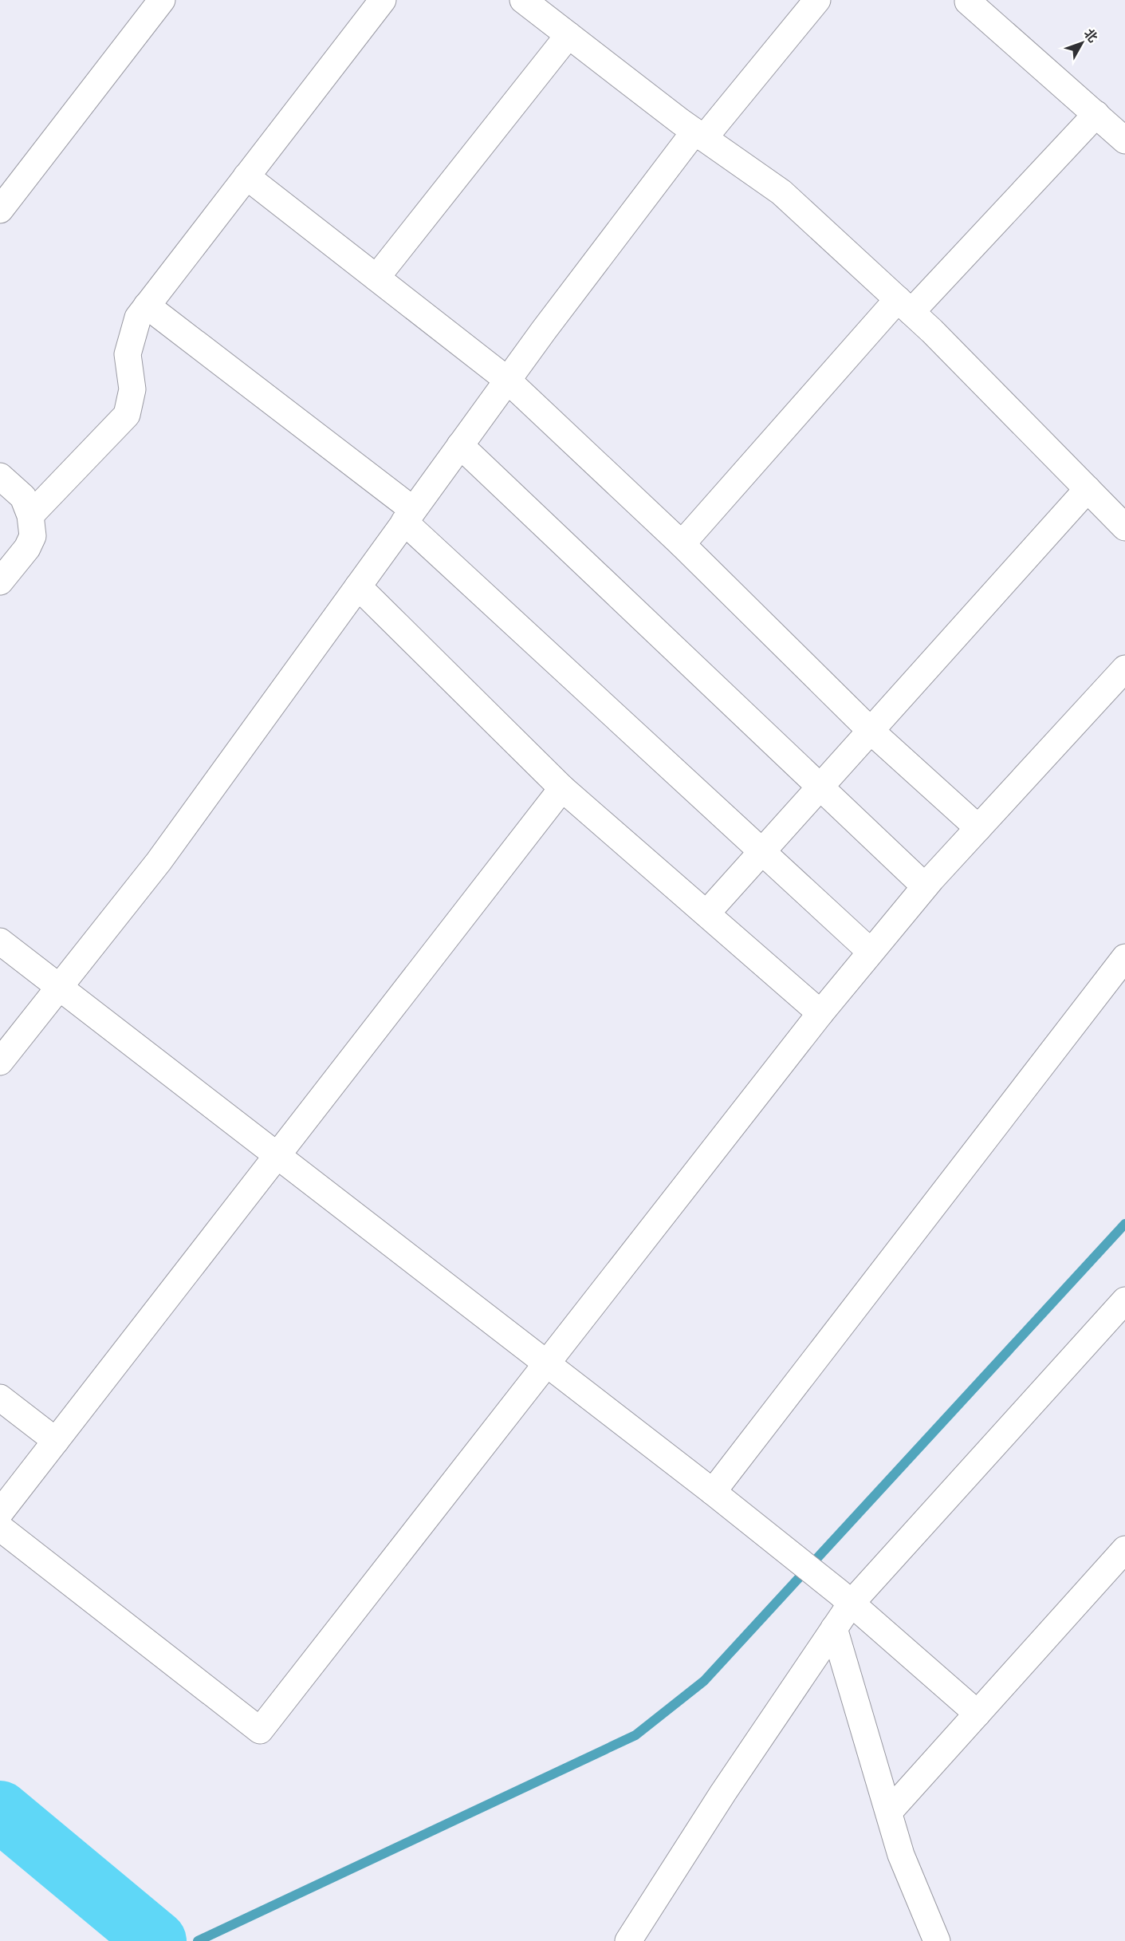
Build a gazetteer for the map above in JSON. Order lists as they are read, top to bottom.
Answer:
{
  "north": "top right"
}
